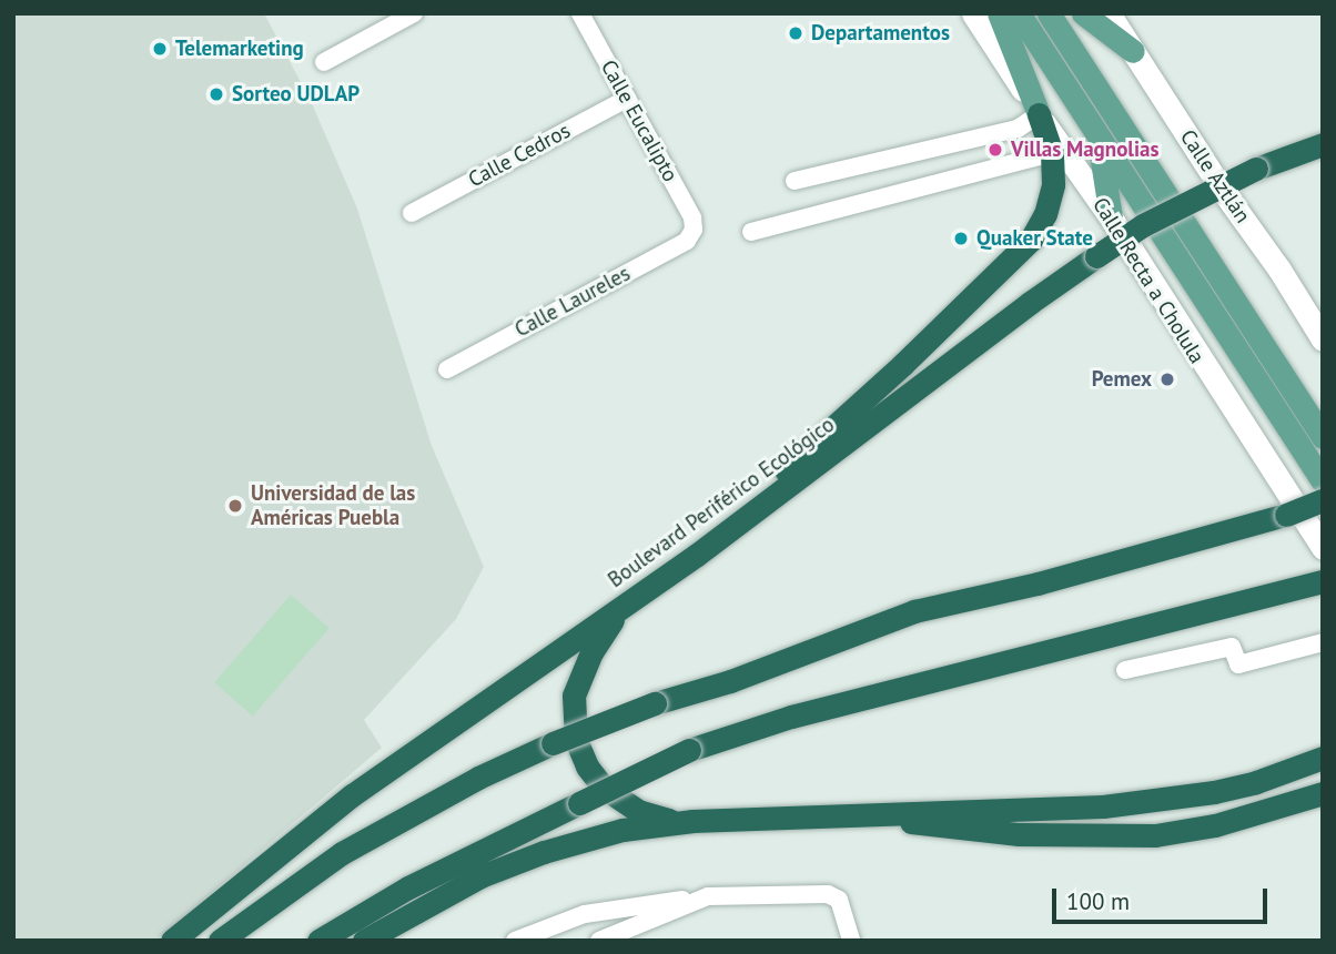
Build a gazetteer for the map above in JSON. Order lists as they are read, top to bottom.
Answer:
{
  "streets": {
    "highway": ["Boulevard Periférico Ecológico"],
    "main road": ["Calle Aztlán", "Calle Recta a Cholula"],
    "street": ["Calle Eucalipto", "Calle Cedros", "Calle Laureles"]
  },
  "crossings": [
    ["Calle Eucalipto", "Calle Cedros"],
    ["Calle Eucalipto", "Calle Laureles"]
  ],
  "places": [
    "Departamentos",
    "Telemarketing",
    "Sorteo UDLAP",
    "Villas Magnolias",
    "Quaker State",
    "Pemex",
    "Universidad de las Américas Puebla"
  ],
  "scale_bar": "100 m"
}
